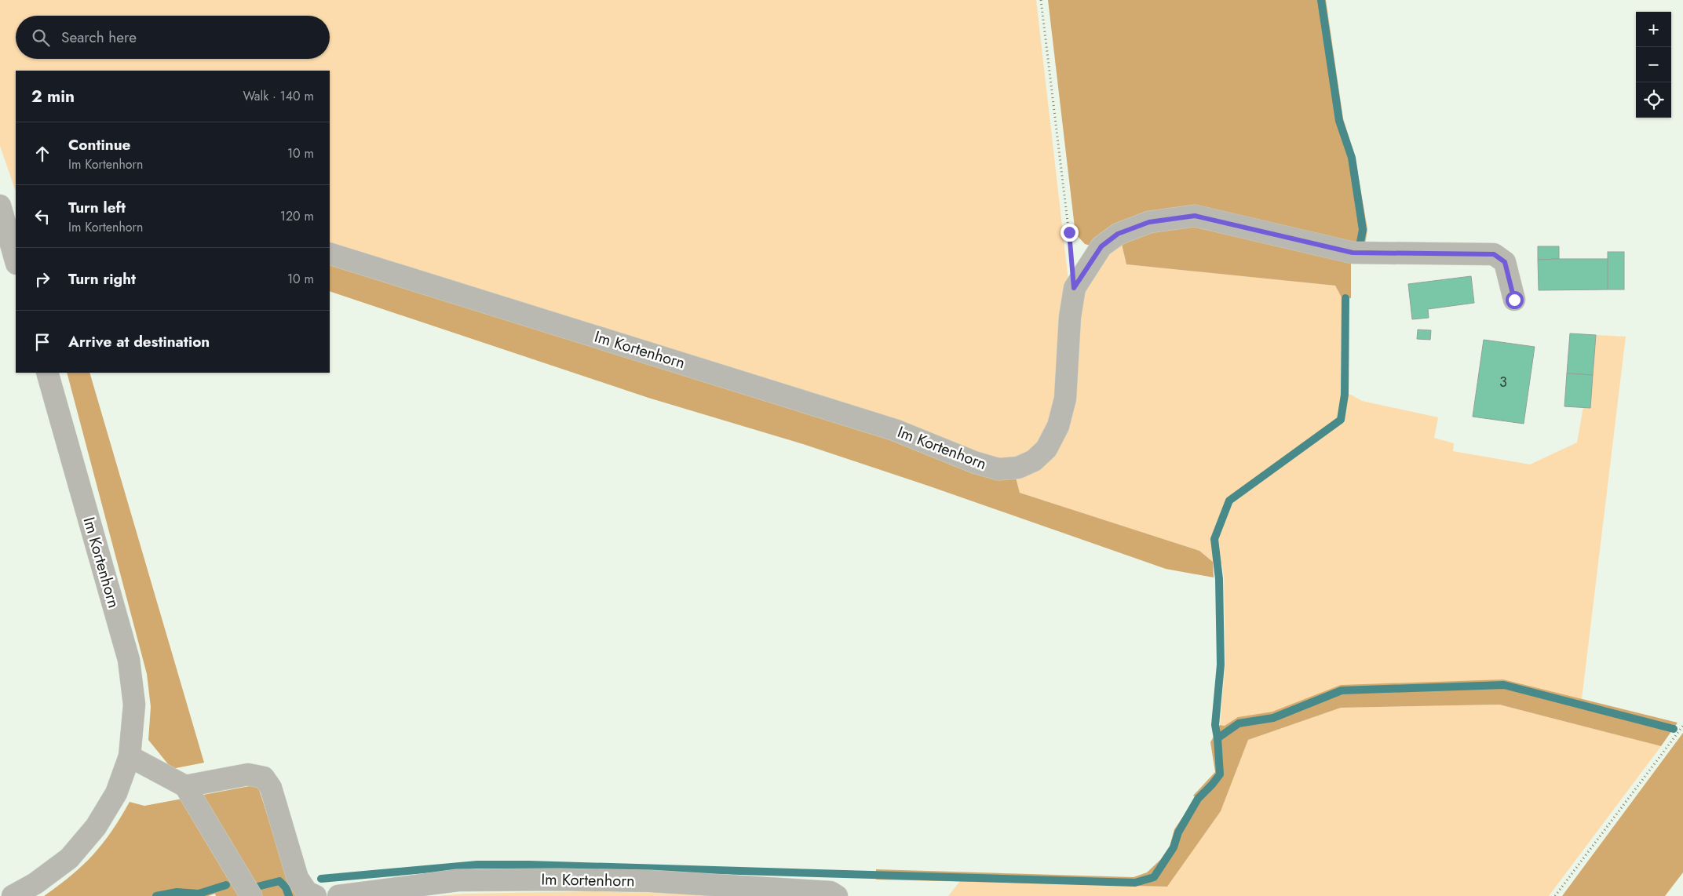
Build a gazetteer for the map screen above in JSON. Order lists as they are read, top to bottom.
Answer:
{
  "streets": {
    "street": ["Im Kortenhorn"]
  },
  "house_numbers": ["3"],
  "page": {
    "map_buttons": ["+", "−"],
    "search": "Search here",
    "heading": ["2 min", "Walk · 140 m"],
    "list": [
      ["Continue", "Im Kortenhorn", "10 m"],
      ["Turn left", "Im Kortenhorn", "120 m"],
      ["Turn right", "10 m"],
      "Arrive at destination"
    ]
  }
}
